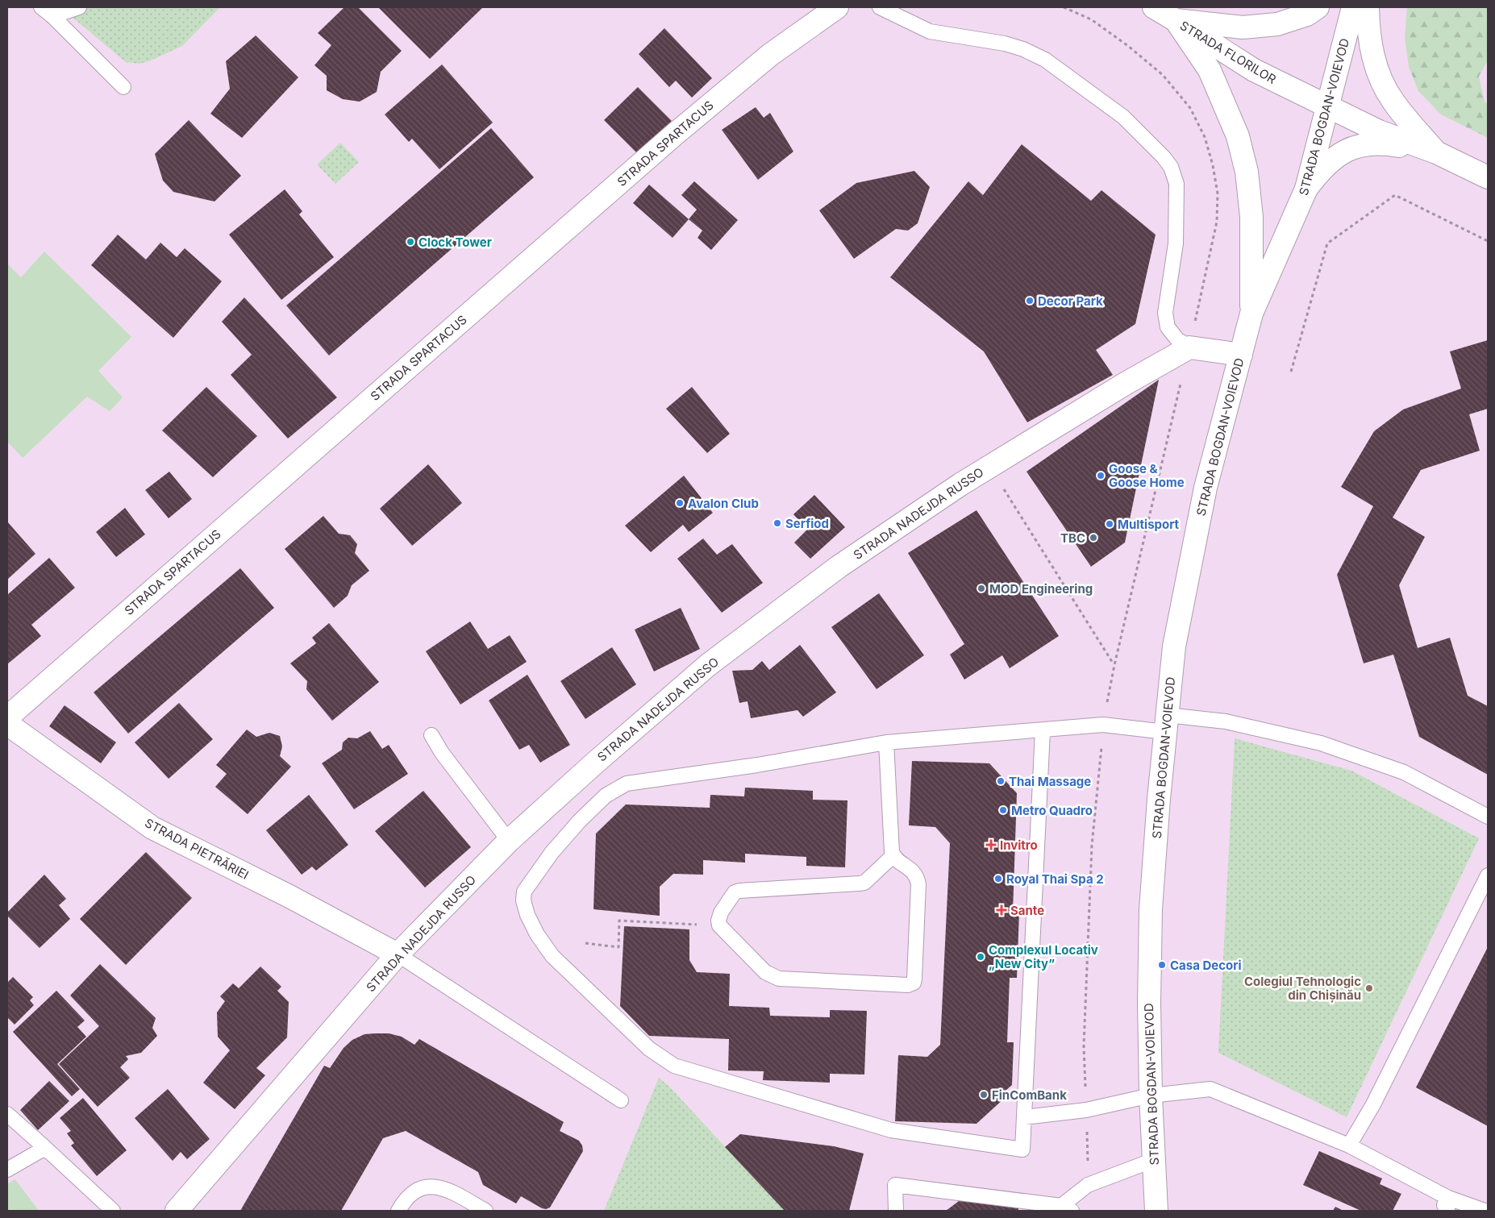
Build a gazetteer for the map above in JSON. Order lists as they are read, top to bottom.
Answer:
{
  "streets": {
    "street": [
      "STRADA FLORILOR",
      "STRADA BOGDAN-VOIEVOD",
      "STRADA SPARTACUS",
      "STRADA NADEJDA RUSSO",
      "STRADA PIETRĂRIEI"
    ]
  },
  "crossings": [
    ["STRADA FLORILOR", "STRADA BOGDAN-VOIEVOD"],
    ["STRADA NADEJDA RUSSO", "STRADA PIETRĂRIEI"]
  ],
  "places": {
    "other": [
      "Clock Tower",
      "Decor Park",
      "Goose & Goose Home",
      "Avalon Club",
      "Serfiod",
      "Multisport",
      "TBC",
      "MOD Engineering",
      "Thai Massage",
      "Metro Quadro",
      "Royal Thai Spa 2",
      "Complexul Locativ „New City”",
      "Casa Decori",
      "Colegiul Tehnologic din Chișinău",
      "FinComBank"
    ],
    "health": ["Invitro", "Sante"]
  }
}
